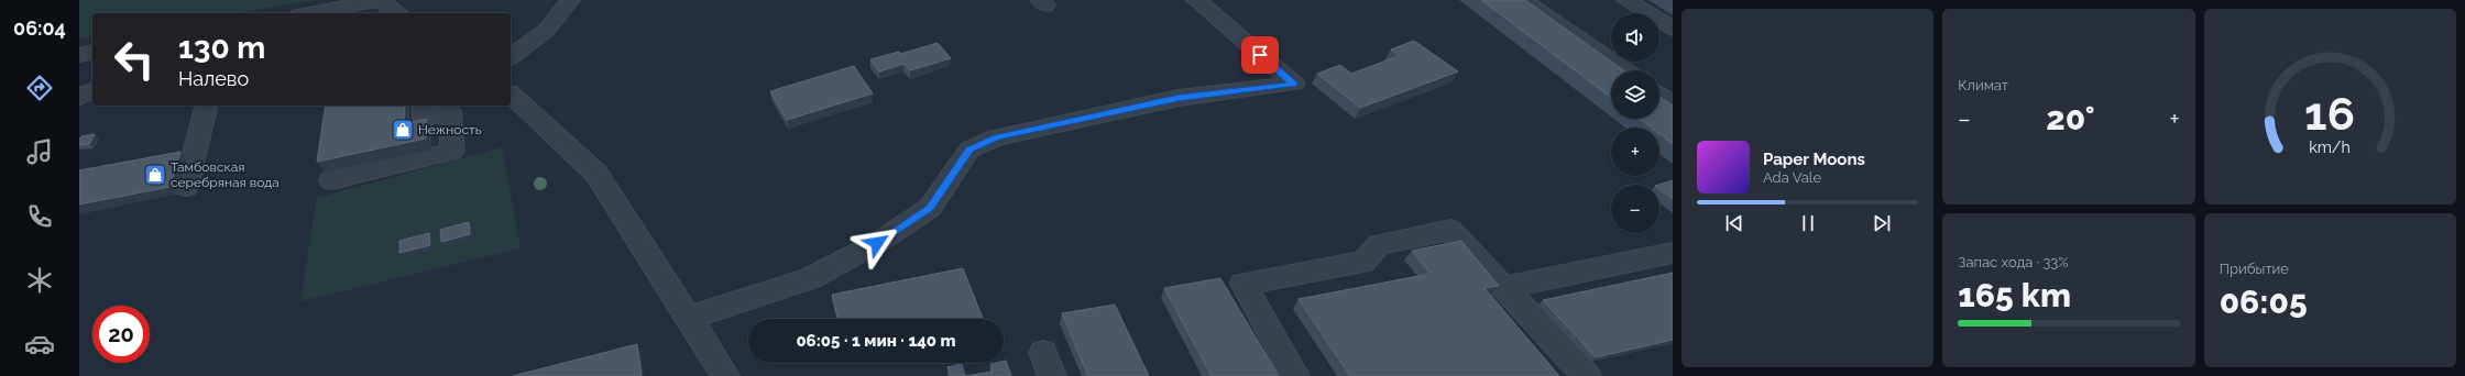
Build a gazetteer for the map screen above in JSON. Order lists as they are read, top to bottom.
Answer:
{
  "places": {
    "shop": ["Нежность", "Тамбовская серебряная вода"]
  },
  "page": {
    "tabs": "06:04",
    "tile": [
      "Климат",
      ["Запас хода · 33%", "165 km"],
      ["Прибытие", "06:05"]
    ],
    "map_buttons": ["+", "−"],
    "turn": ["130 m", "Налево"],
    "heat": ["−", "20°", "+"],
    "song": ["Paper Moons", "Ada Vale"],
    "limit": "20",
    "trip": "06:05 · 1 мин · 140 m",
    "gauge": ["16", "km/h"]
  }
}
